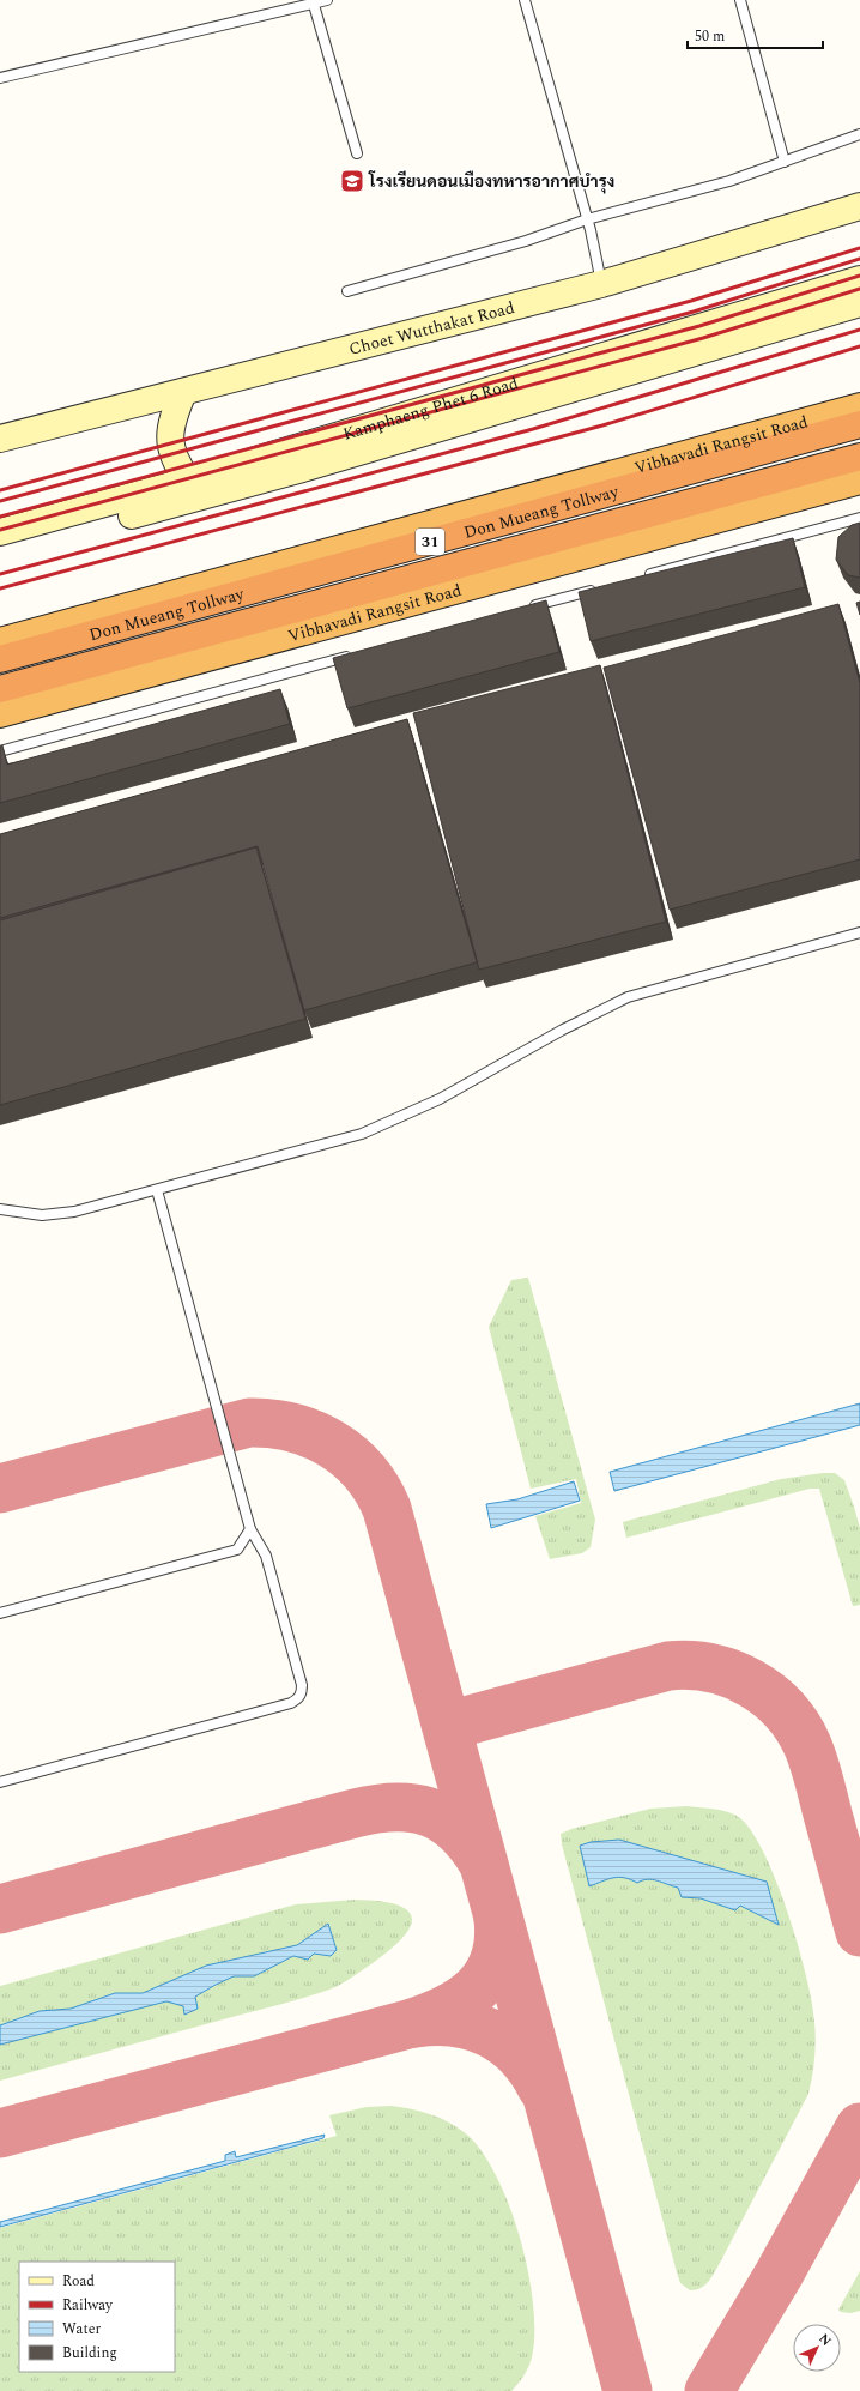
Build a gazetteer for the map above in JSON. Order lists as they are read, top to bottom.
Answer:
{
  "streets": {
    "highway": ["Vibhavadi Rangsit Road", "Don Mueang Tollway", "31"],
    "main road": ["Choet Wutthakat Road", "Kamphaeng Phet 6 Road"]
  },
  "places": {
    "school or university": ["โรงเรียนดอนเมืองทหารอากาศบำรุง"]
  },
  "legend": [
    "Road",
    "Railway",
    "Water",
    "Building"
  ],
  "scale_bar": "50 m",
  "north": "top right"
}
